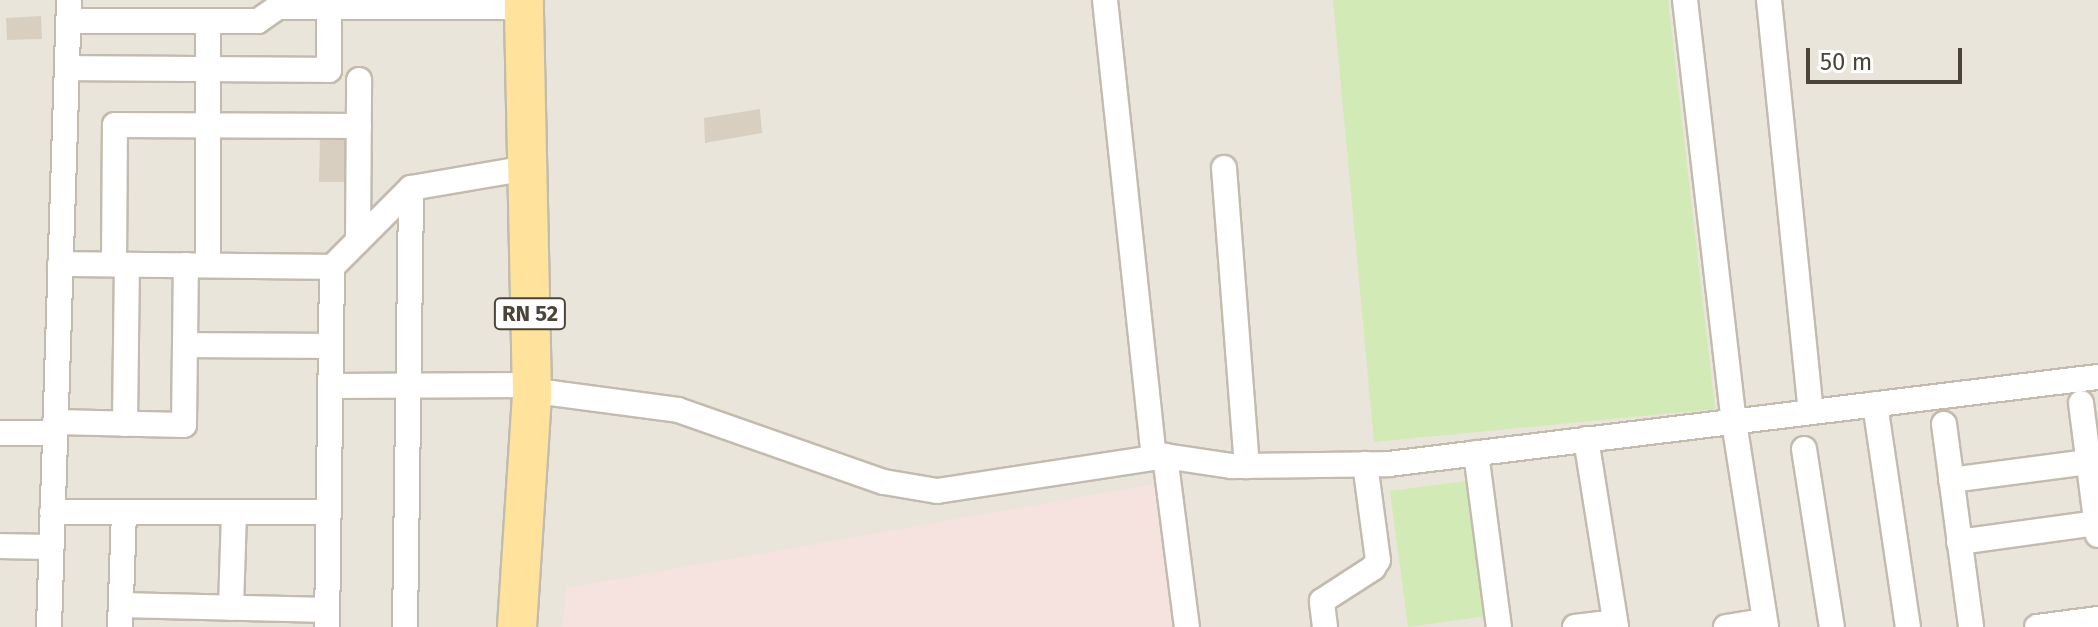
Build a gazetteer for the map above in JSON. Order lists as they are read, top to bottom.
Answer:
{
  "streets": {
    "main road": ["RN 52"]
  },
  "scale_bar": "50 m"
}
